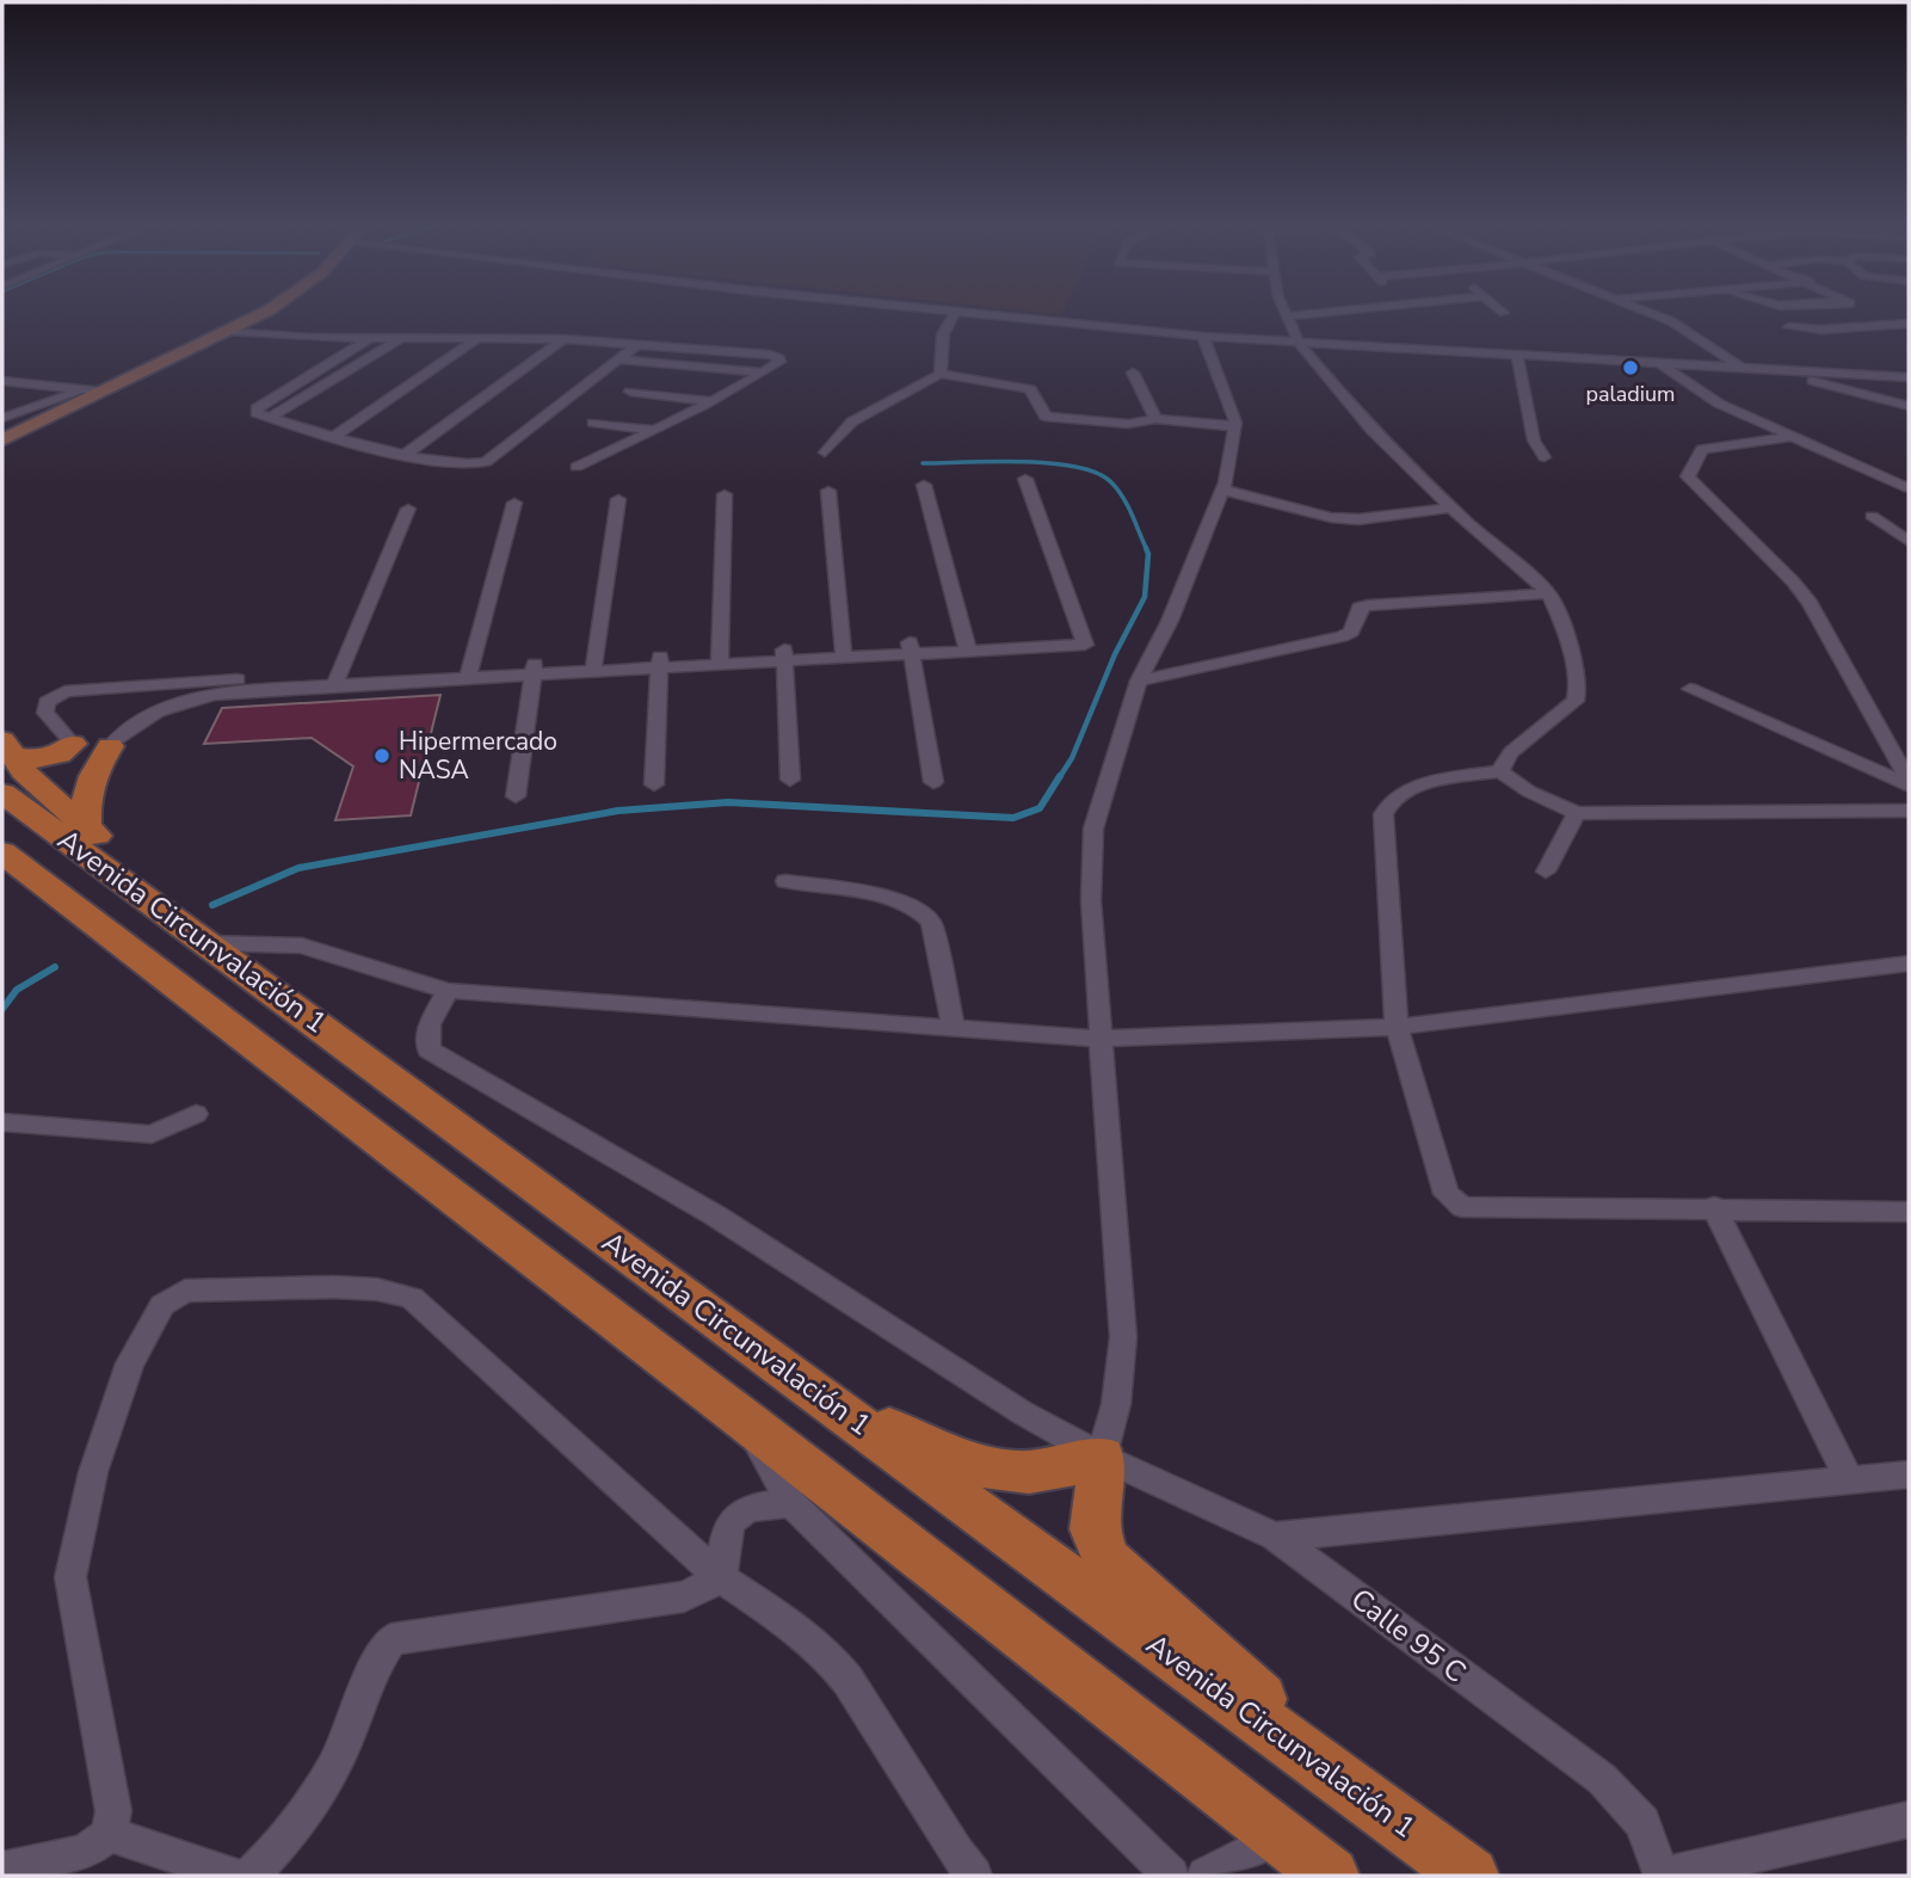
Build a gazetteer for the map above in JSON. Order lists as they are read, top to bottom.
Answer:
{
  "streets": {
    "main road": ["Avenida Circunvalación 1"],
    "street": ["Calle 95 C"]
  },
  "places": ["paladium", "Hipermercado NASA"]
}
